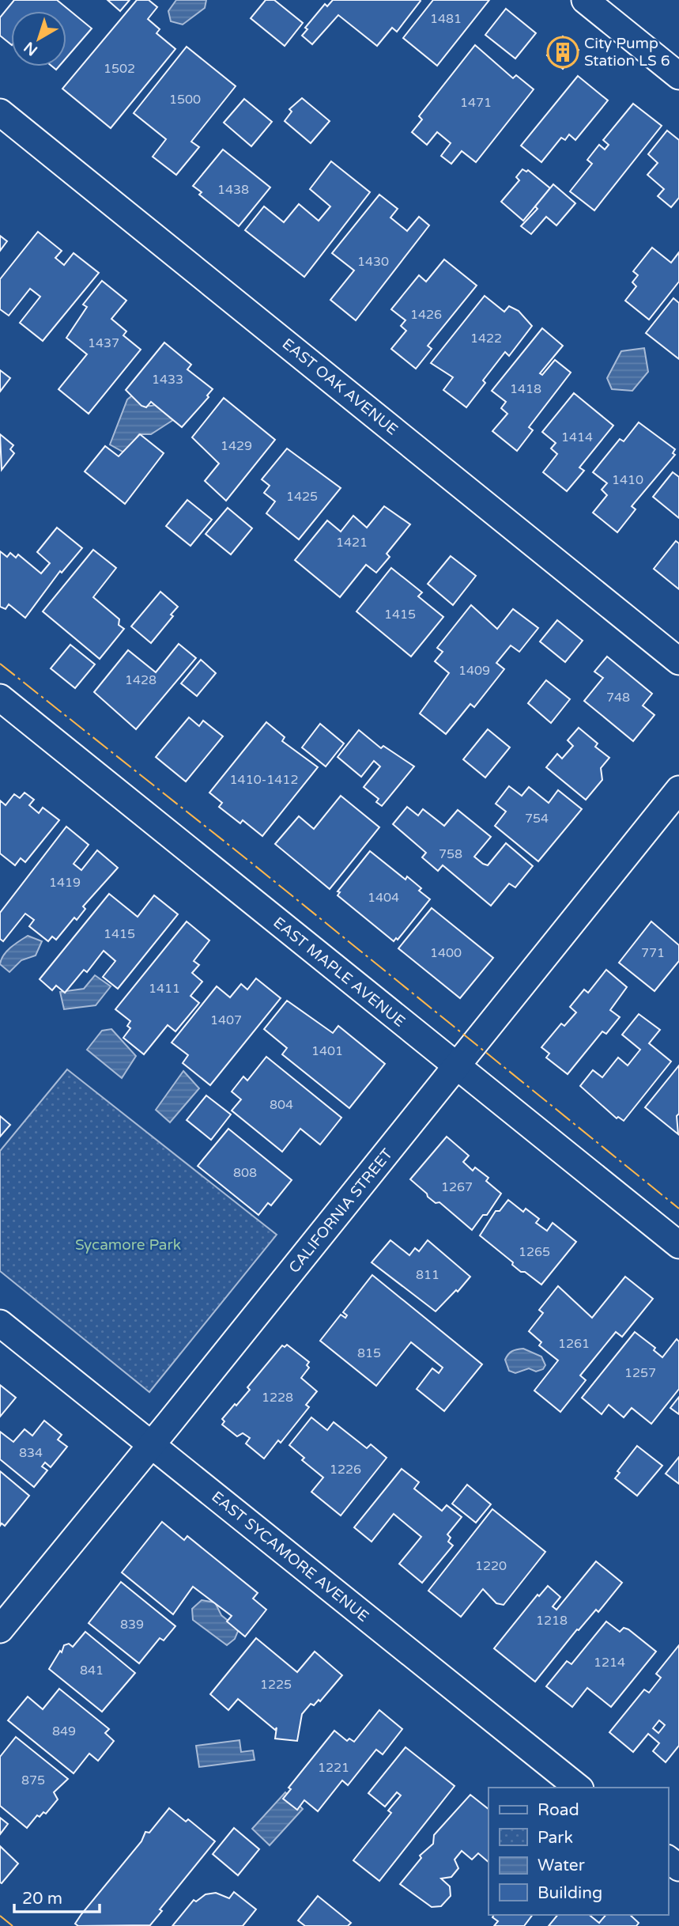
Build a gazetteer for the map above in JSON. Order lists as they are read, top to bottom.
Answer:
{
  "streets": {
    "street": [
      "EAST OAK AVENUE",
      "EAST MAPLE AVENUE",
      "CALIFORNIA STREET",
      "EAST SYCAMORE AVENUE"
    ]
  },
  "crossings": [
    ["EAST MAPLE AVENUE", "CALIFORNIA STREET"],
    ["CALIFORNIA STREET", "EAST SYCAMORE AVENUE"]
  ],
  "parks": ["Sycamore Park"],
  "places": {
    "building": ["City Pump Station LS 6"]
  },
  "house_numbers": [
    "1481",
    "1502",
    "1500",
    "1471",
    "1438",
    "1430",
    "1426",
    "1422",
    "1437",
    "1433",
    "1418",
    "1414",
    "1429",
    "1410",
    "1425",
    "1421",
    "1415",
    "1409",
    "1428",
    "748",
    "1410-1412",
    "754",
    "758",
    "1419",
    "1404",
    "1415",
    "1400",
    "771",
    "1411",
    "1407",
    "1401",
    "804",
    "808",
    "1267",
    "1265",
    "811",
    "1261",
    "815",
    "1257",
    "1228",
    "834",
    "1226",
    "1220",
    "1218",
    "839",
    "1214",
    "841",
    "1225",
    "849",
    "1221",
    "875"
  ],
  "legend": [
    "Road",
    "Park",
    "Water",
    "Building"
  ],
  "scale_bar": "20 m",
  "north": "bottom left"
}
